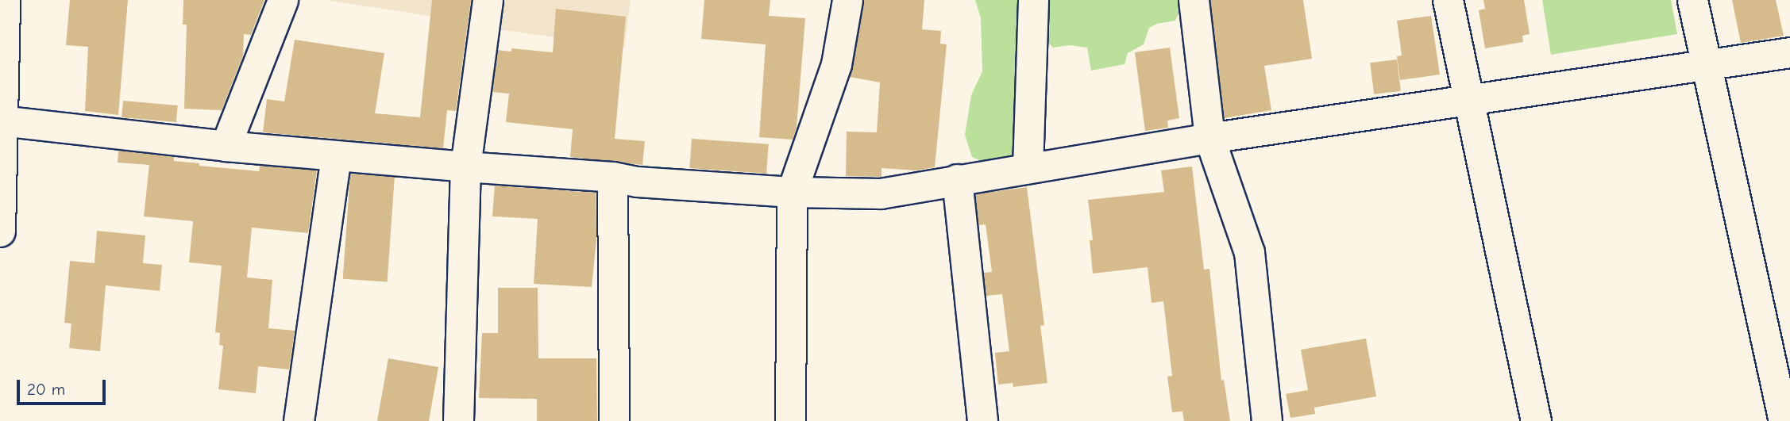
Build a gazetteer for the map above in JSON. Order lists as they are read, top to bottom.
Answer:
{
  "scale_bar": "20 m"
}
